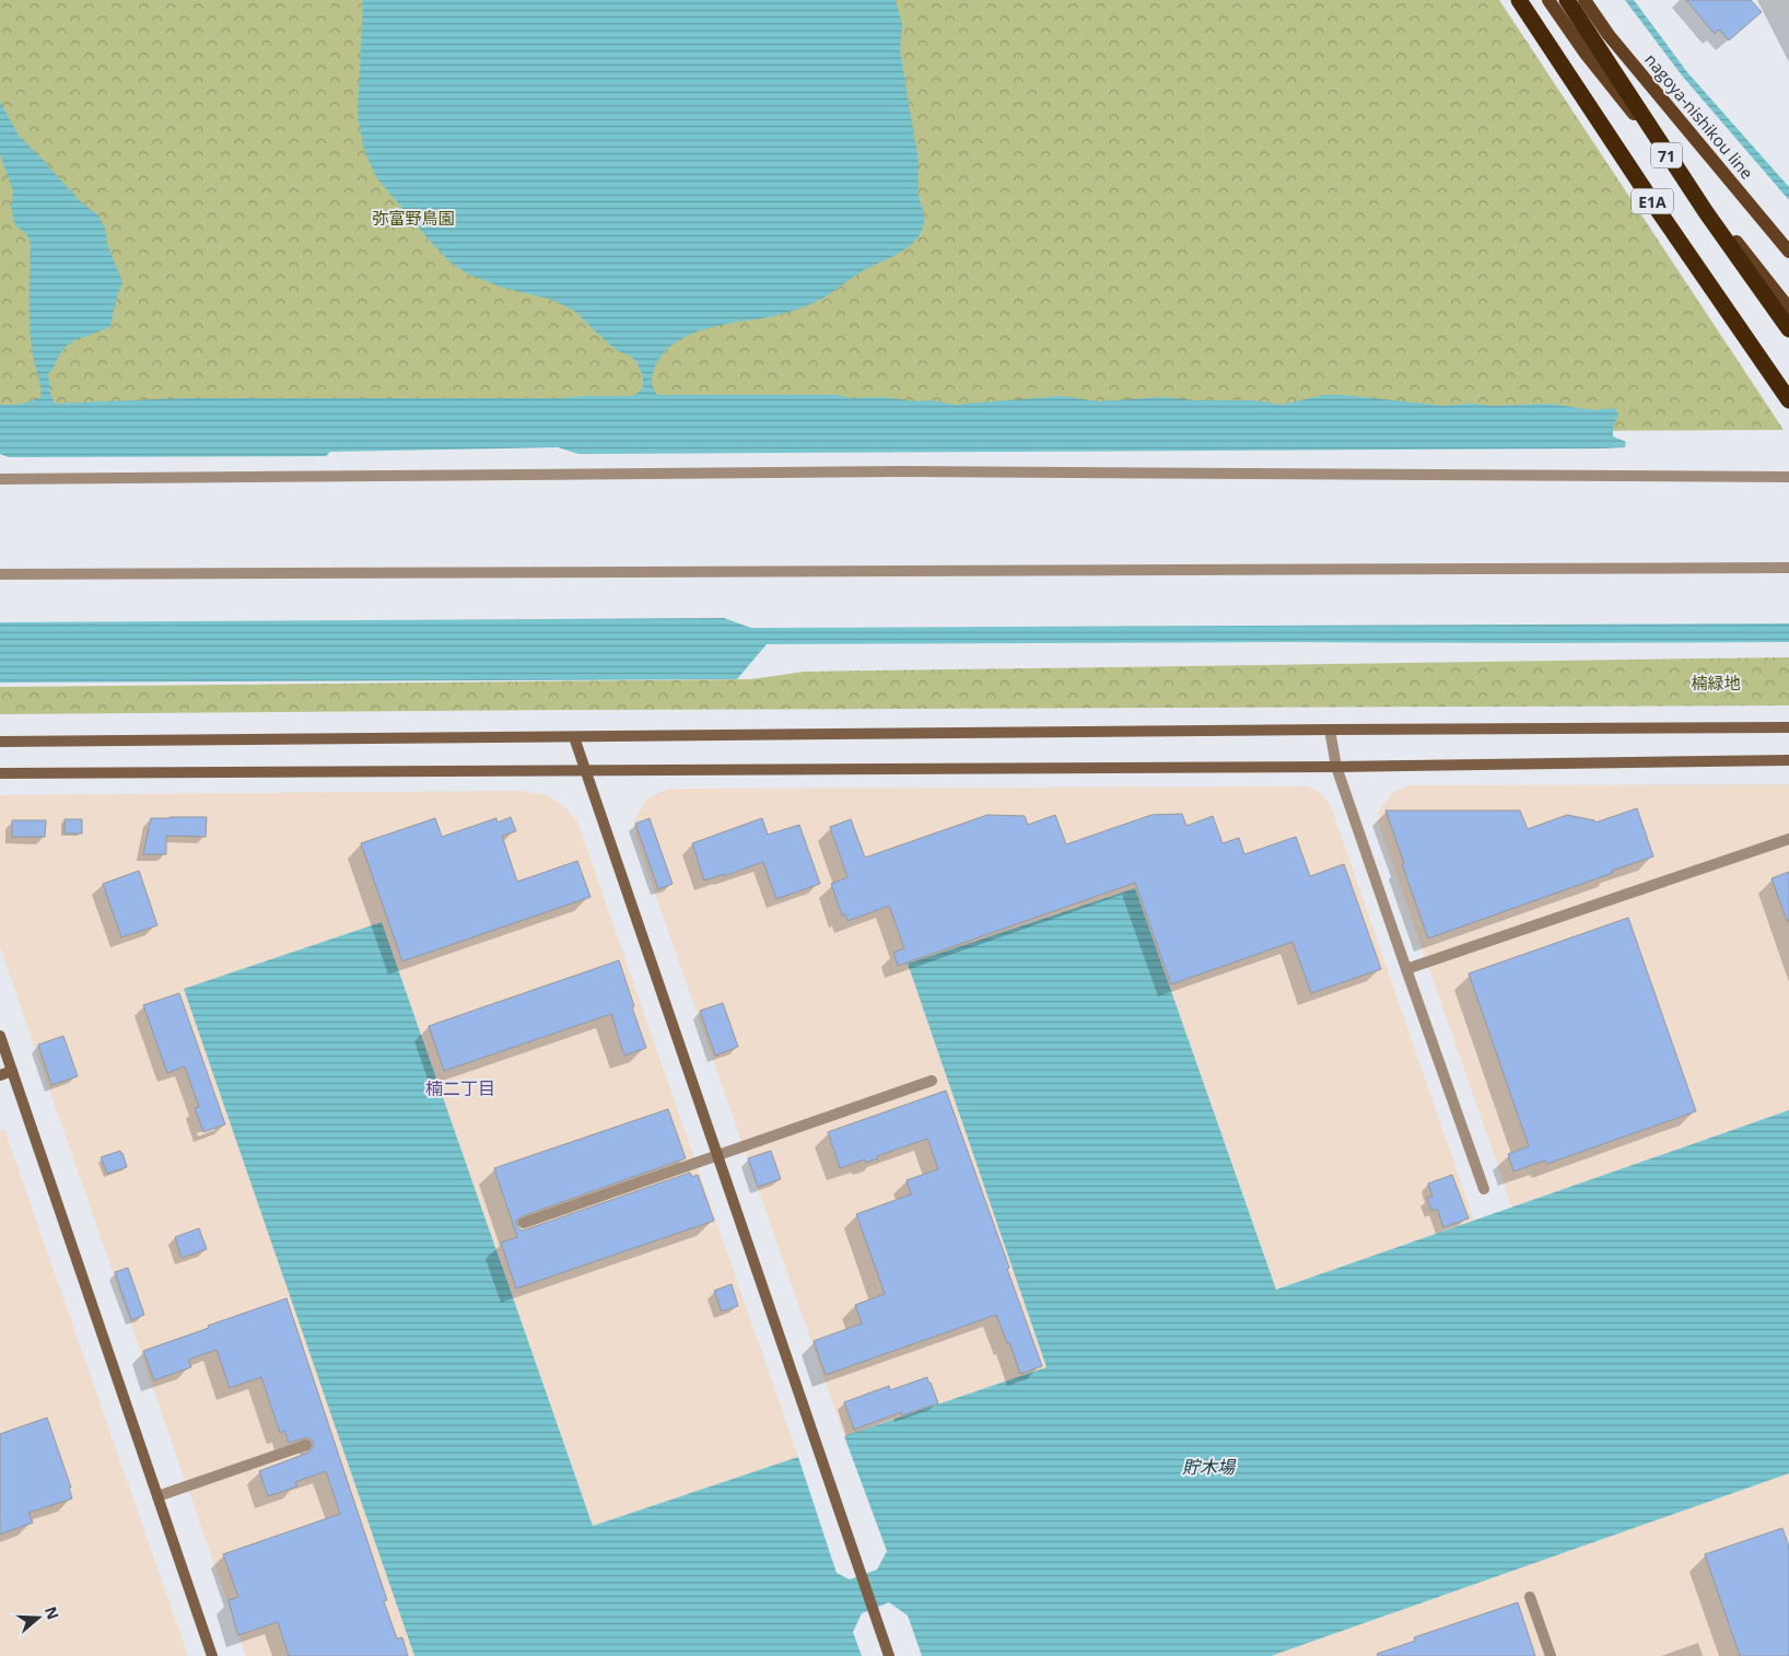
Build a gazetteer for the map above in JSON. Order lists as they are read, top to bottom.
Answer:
{
  "streets": {
    "highway": ["E1A"],
    "main road": ["nagoya-nishikou line", "71"]
  },
  "districts": ["楠二丁目"],
  "water": ["貯木場"],
  "parks": ["弥富野鳥園", "楠緑地"],
  "north": "right"
}
